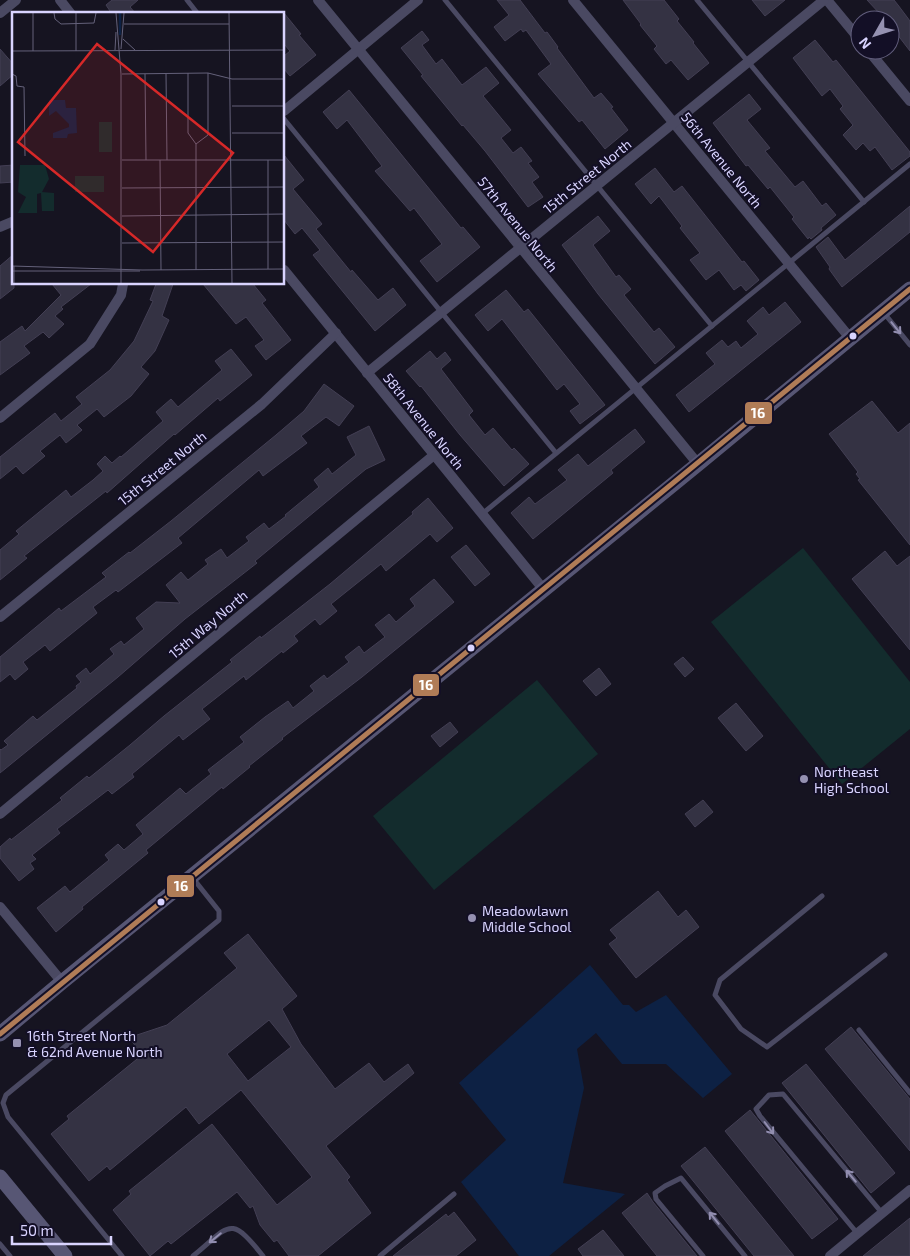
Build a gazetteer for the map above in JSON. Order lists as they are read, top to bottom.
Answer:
{
  "streets": {
    "street": [
      "56th Avenue North",
      "15th Street North",
      "57th Avenue North",
      "58th Avenue North",
      "15th Way North"
    ]
  },
  "crossings": [
    ["56th Avenue North", "15th Street North"],
    ["15th Street North", "57th Avenue North"],
    ["15th Street North", "58th Avenue North"],
    ["58th Avenue North", "15th Way North"]
  ],
  "places": {
    "other": ["Northeast High School", "Meadowlawn Middle School"],
    "transit": ["16th Street North & 62nd Avenue North"]
  },
  "lines": ["transit line 16"],
  "scale_bar": "50 m",
  "north": "bottom left"
}
